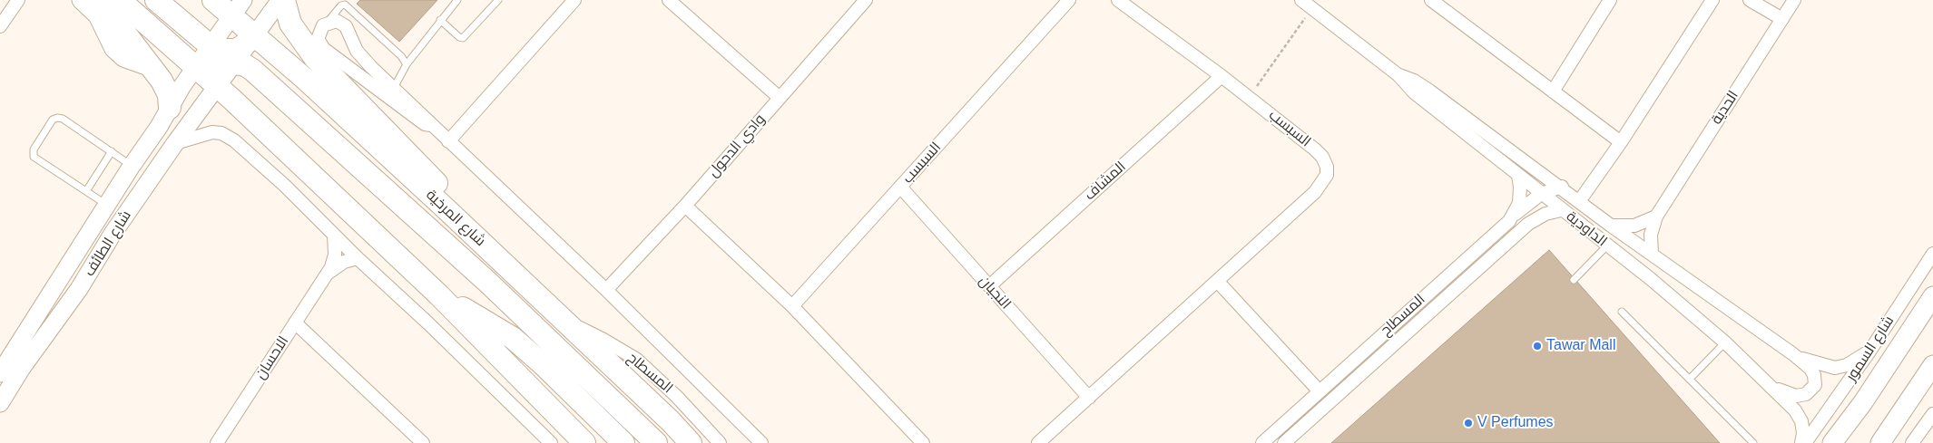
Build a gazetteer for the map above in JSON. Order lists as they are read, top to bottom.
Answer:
{
  "streets": {
    "highway": ["شارع المرخية"],
    "main road": ["شارع السمور"],
    "street": [
      "الحدية",
      "السبسب",
      "وادي الدحول",
      "المشاف",
      "الداودية",
      "شارع الطائف",
      "النجيان",
      "المسطاح",
      "الاحسان"
    ]
  },
  "crossings": [
    ["الحدية", "الداودية"],
    ["السبسب", "المشاف"],
    ["السبسب", "النجيان"],
    ["المشاف", "النجيان"],
    ["شارع المرخية", "شارع الطائف"],
    ["شارع المرخية", "المسطاح"],
    ["الداودية", "المسطاح"],
    ["الداودية", "شارع السمور"]
  ],
  "places": ["Tawar Mall", "V Perfumes"]
}
